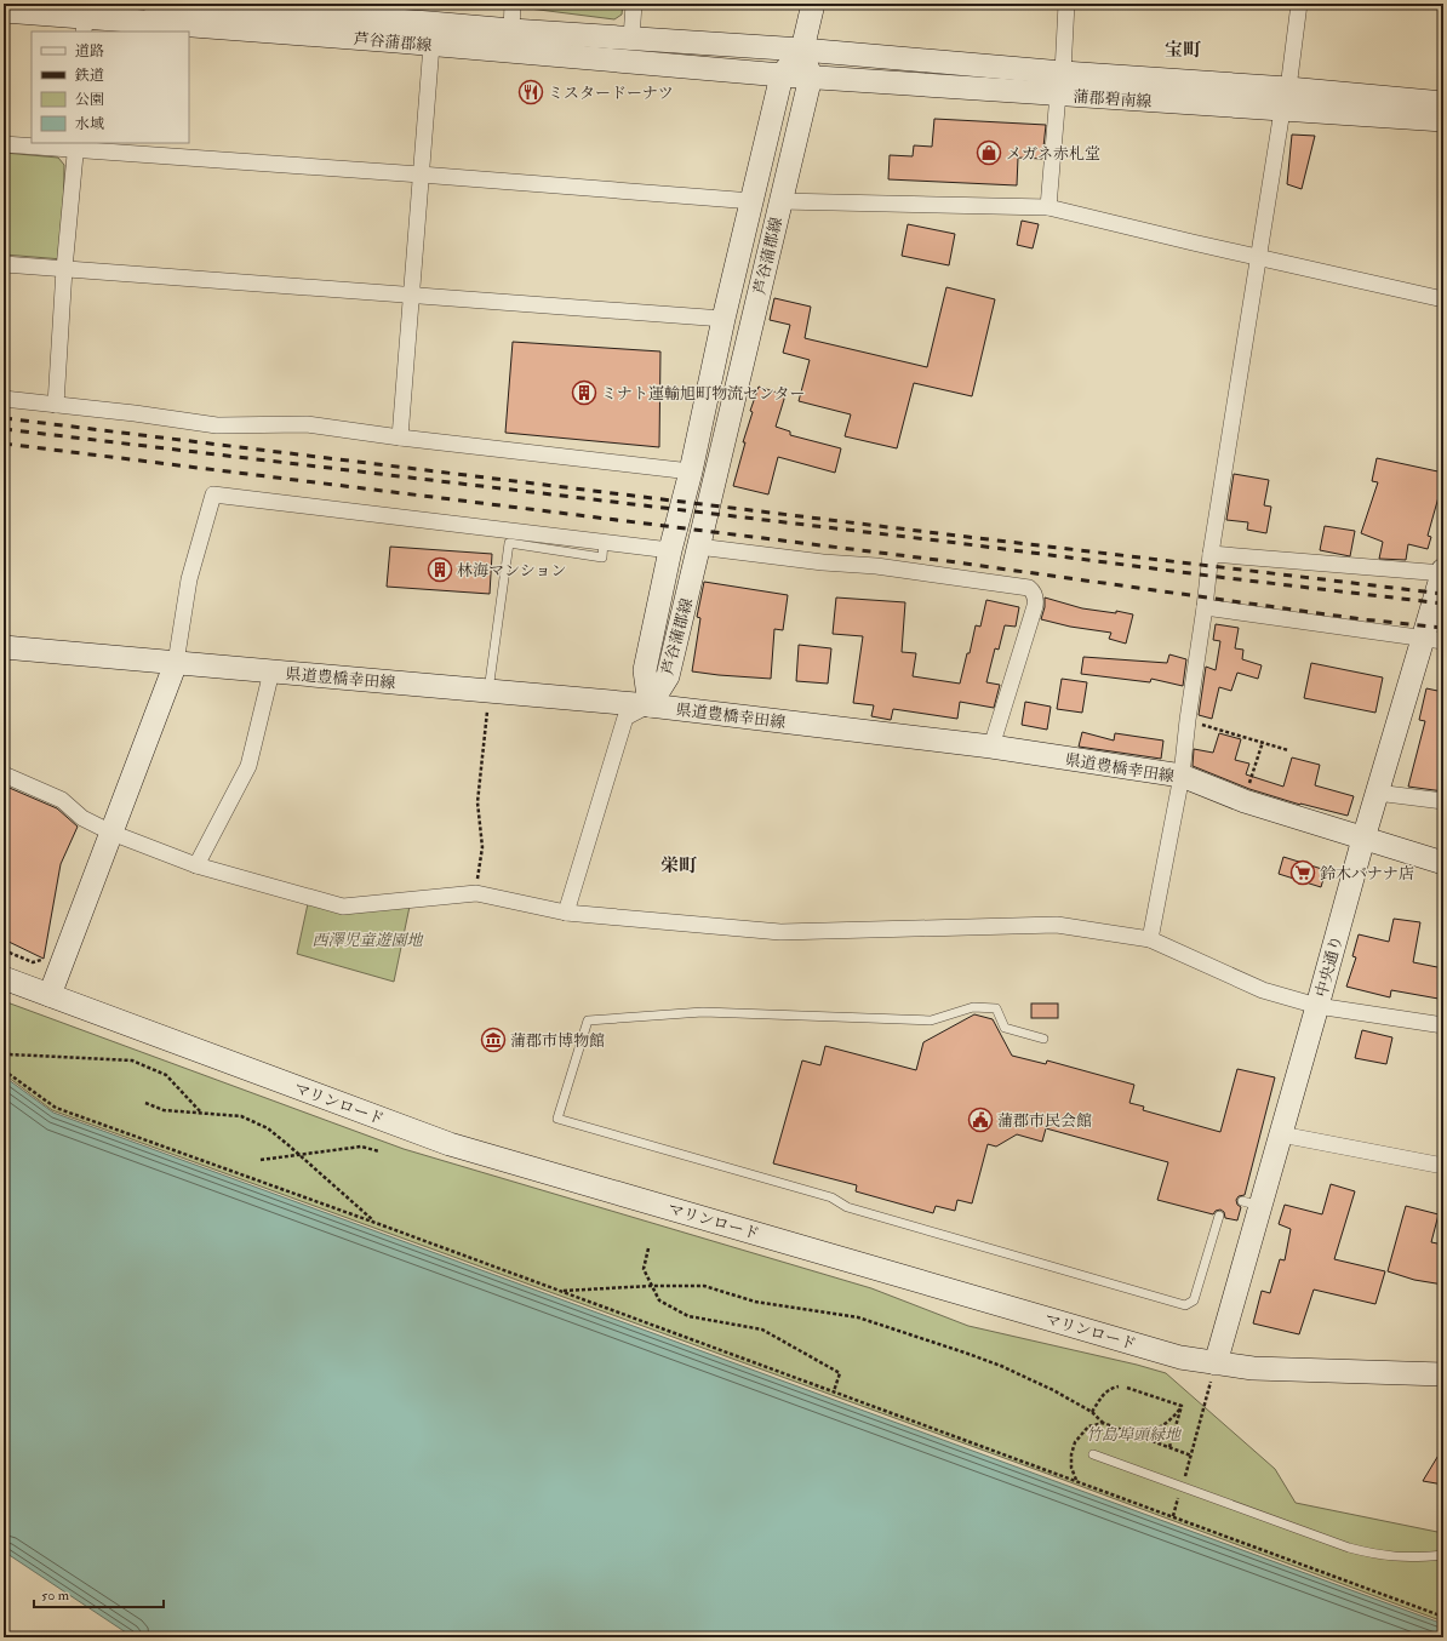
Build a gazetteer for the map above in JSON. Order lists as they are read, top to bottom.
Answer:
{
  "streets": {
    "main road": [
      "芦谷蒲郡線",
      "蒲郡碧南線",
      "県道豊橋幸田線",
      "中央通り",
      "マリンロード"
    ]
  },
  "crossings": [
    ["芦谷蒲郡線", "蒲郡碧南線"],
    ["芦谷蒲郡線", "県道豊橋幸田線"],
    ["県道豊橋幸田線", "中央通り"],
    ["中央通り", "マリンロード"]
  ],
  "districts": ["宝町", "栄町"],
  "parks": ["西澤児童遊園地", "竹島埠頭緑地"],
  "places": {
    "restaurant": ["ミスタードーナツ"],
    "shop": ["メガネ赤札堂"],
    "building": ["ミナト運輸旭町物流センター", "林海マンション"],
    "supermarket": ["鈴木バナナ店"],
    "museum": ["蒲郡市博物館"],
    "public building": ["蒲郡市民会館"]
  },
  "legend": [
    "道路",
    "鉄道",
    "公園",
    "水域"
  ],
  "scale_bar": "50 m"
}
